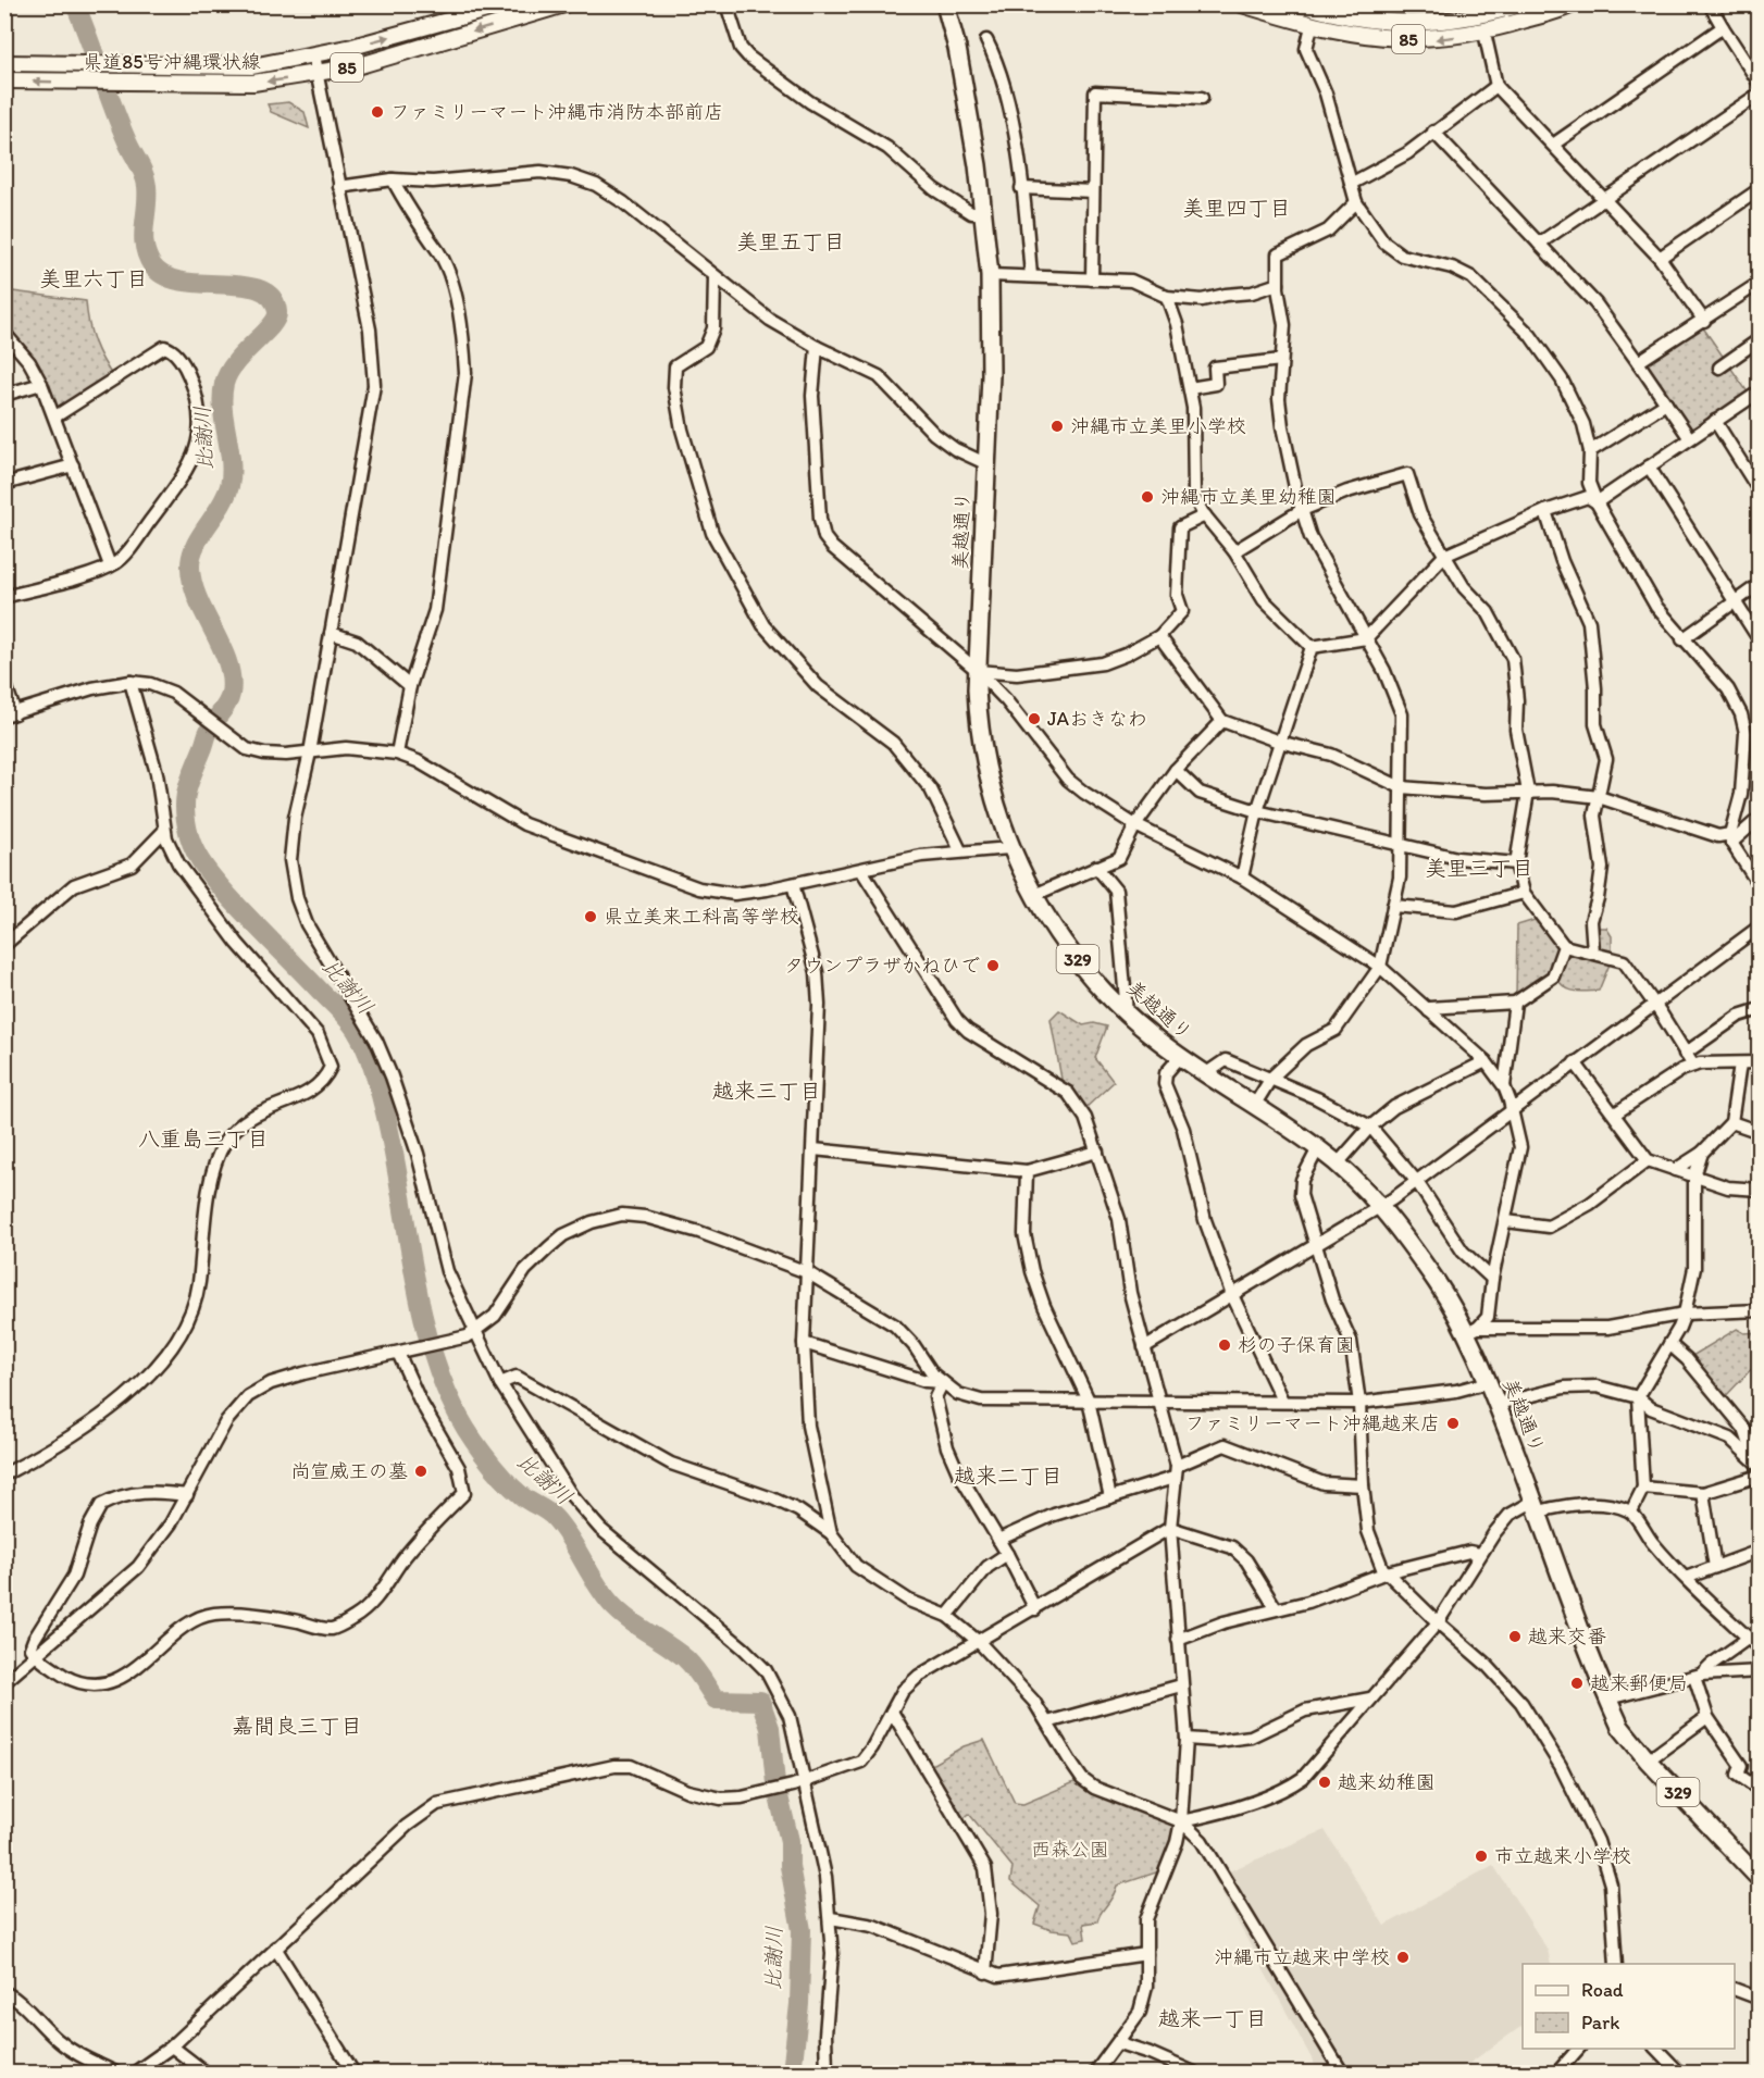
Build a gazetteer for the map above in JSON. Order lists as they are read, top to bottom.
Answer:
{
  "streets": {
    "highway": ["美越通り", "329"],
    "main road": ["85", "県道85号沖縄環状線"]
  },
  "districts": [
    "美里四丁目",
    "美里五丁目",
    "美里六丁目",
    "美里三丁目",
    "越来三丁目",
    "八重島三丁目",
    "越来二丁目",
    "嘉間良三丁目",
    "越来一丁目"
  ],
  "water": ["比謝川"],
  "parks": ["西森公園"],
  "places": [
    "ファミリーマート沖縄市消防本部前店",
    "沖縄市立美里小学校",
    "沖縄市立美里幼稚園",
    "JAおきなわ",
    "県立美来工科高等学校",
    "タウンプラザかねひで",
    "杉の子保育園",
    "ファミリーマート沖縄越来店",
    "尚宣威王の墓",
    "越来交番",
    "越来郵便局",
    "越来幼稚園",
    "市立越来小学校",
    "沖縄市立越来中学校"
  ],
  "legend": ["Road", "Park"]
}
